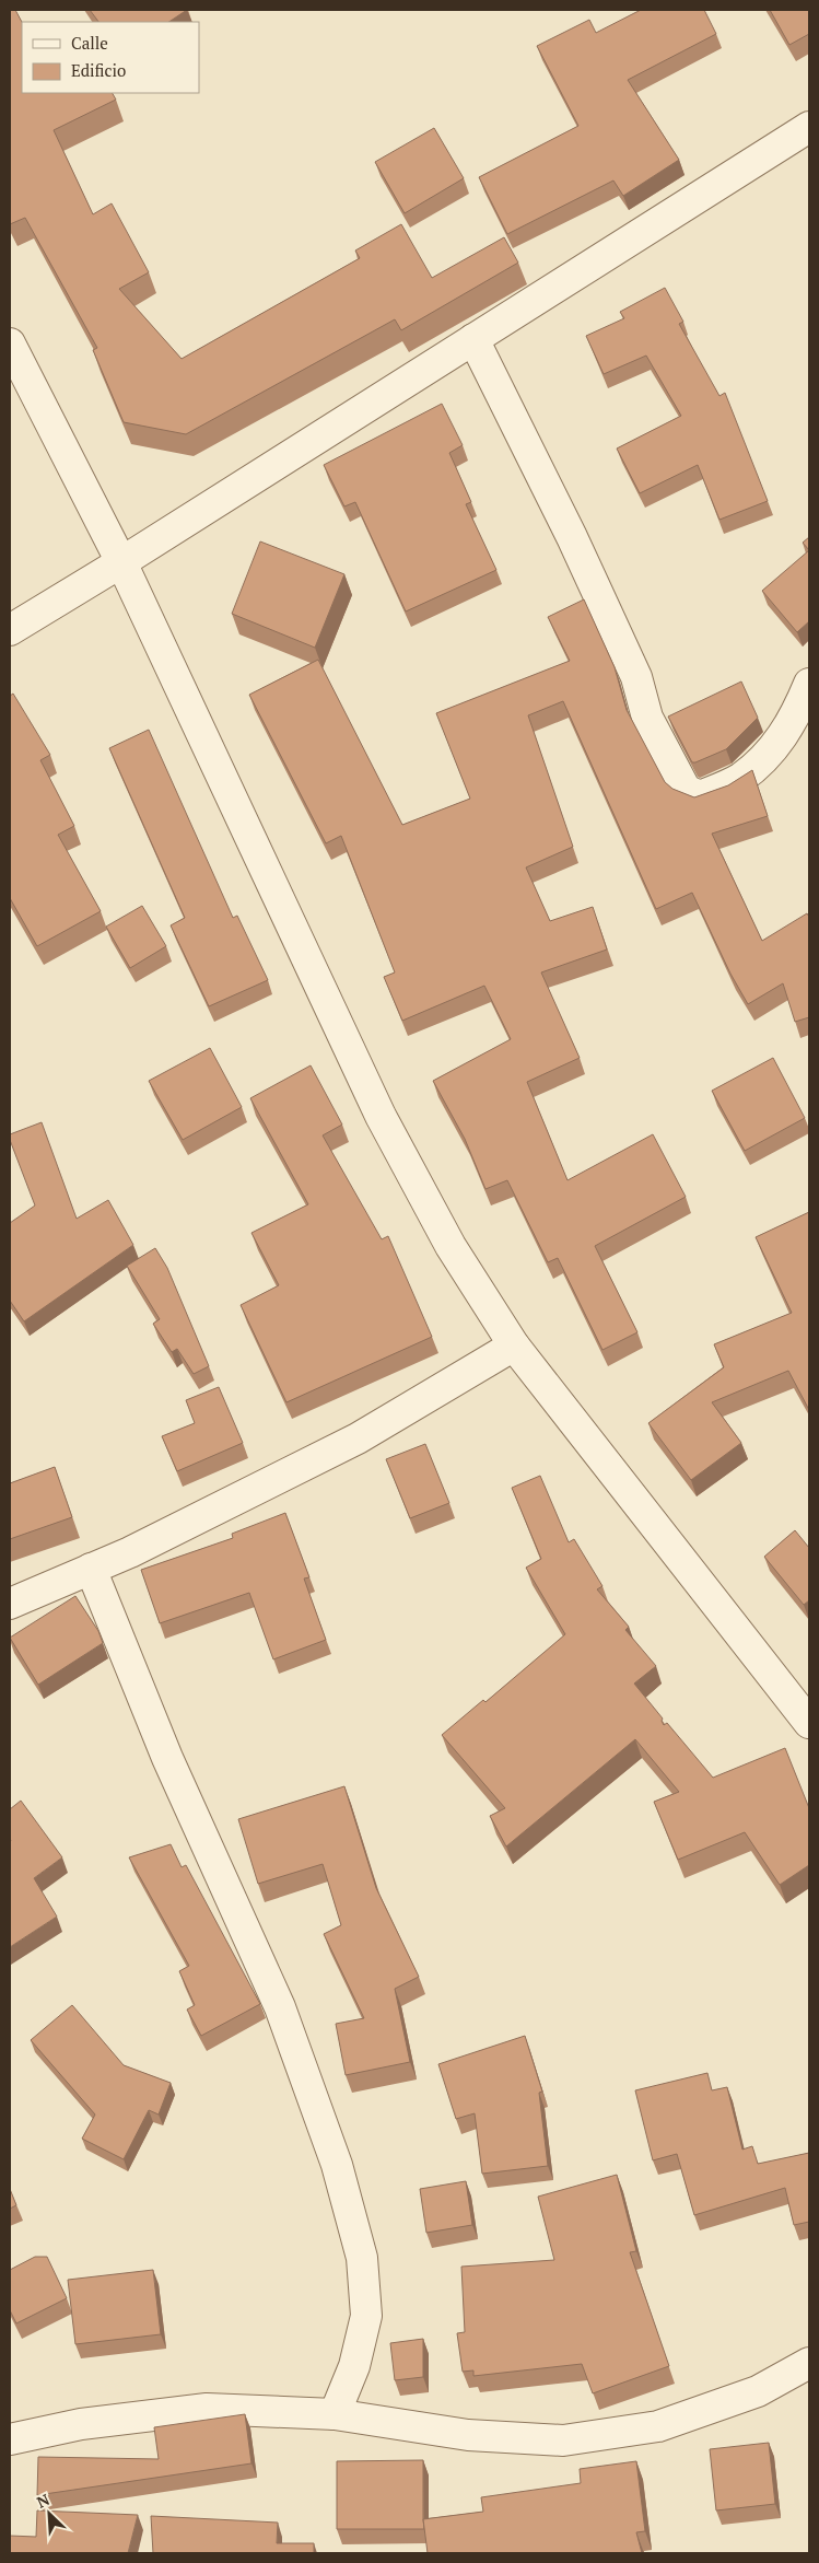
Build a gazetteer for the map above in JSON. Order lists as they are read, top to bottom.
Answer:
{
  "legend": ["Calle", "Edificio"],
  "north": "top left"
}
